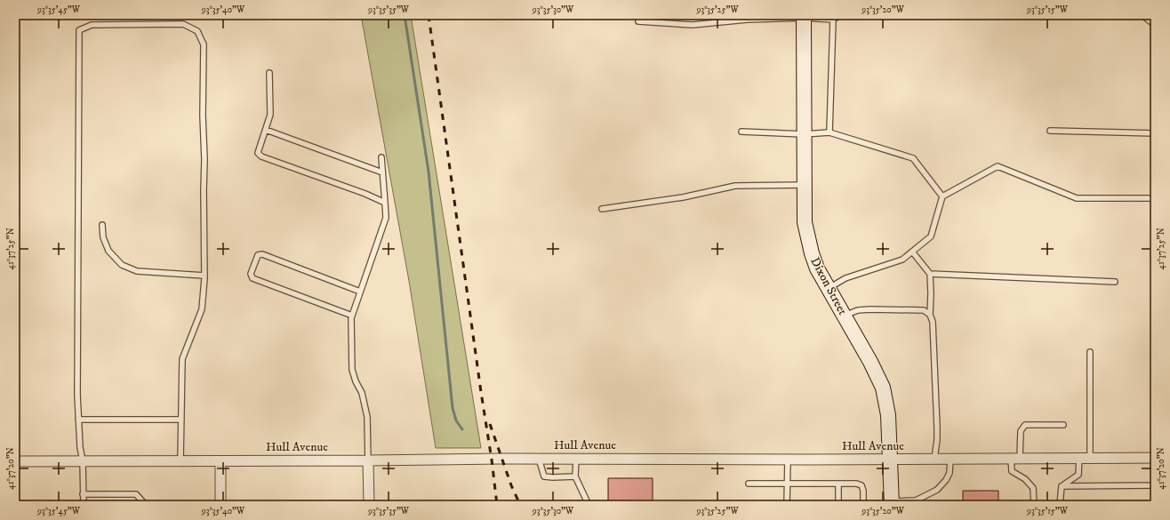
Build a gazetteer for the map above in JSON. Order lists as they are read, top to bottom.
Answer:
{
  "streets": {
    "street": ["Dixon Street", "Hull Avenue"]
  },
  "crossings": [
    ["Dixon Street", "Hull Avenue"]
  ],
  "coordinates": [
    "93°35'45\"W",
    "93°35'40\"W",
    "93°35'35\"W",
    "93°35'30\"W",
    "93°35'25\"W",
    "93°35'20\"W",
    "93°35'15\"W",
    "41°37'25\"N",
    "41°37'20\"N"
  ]
}
